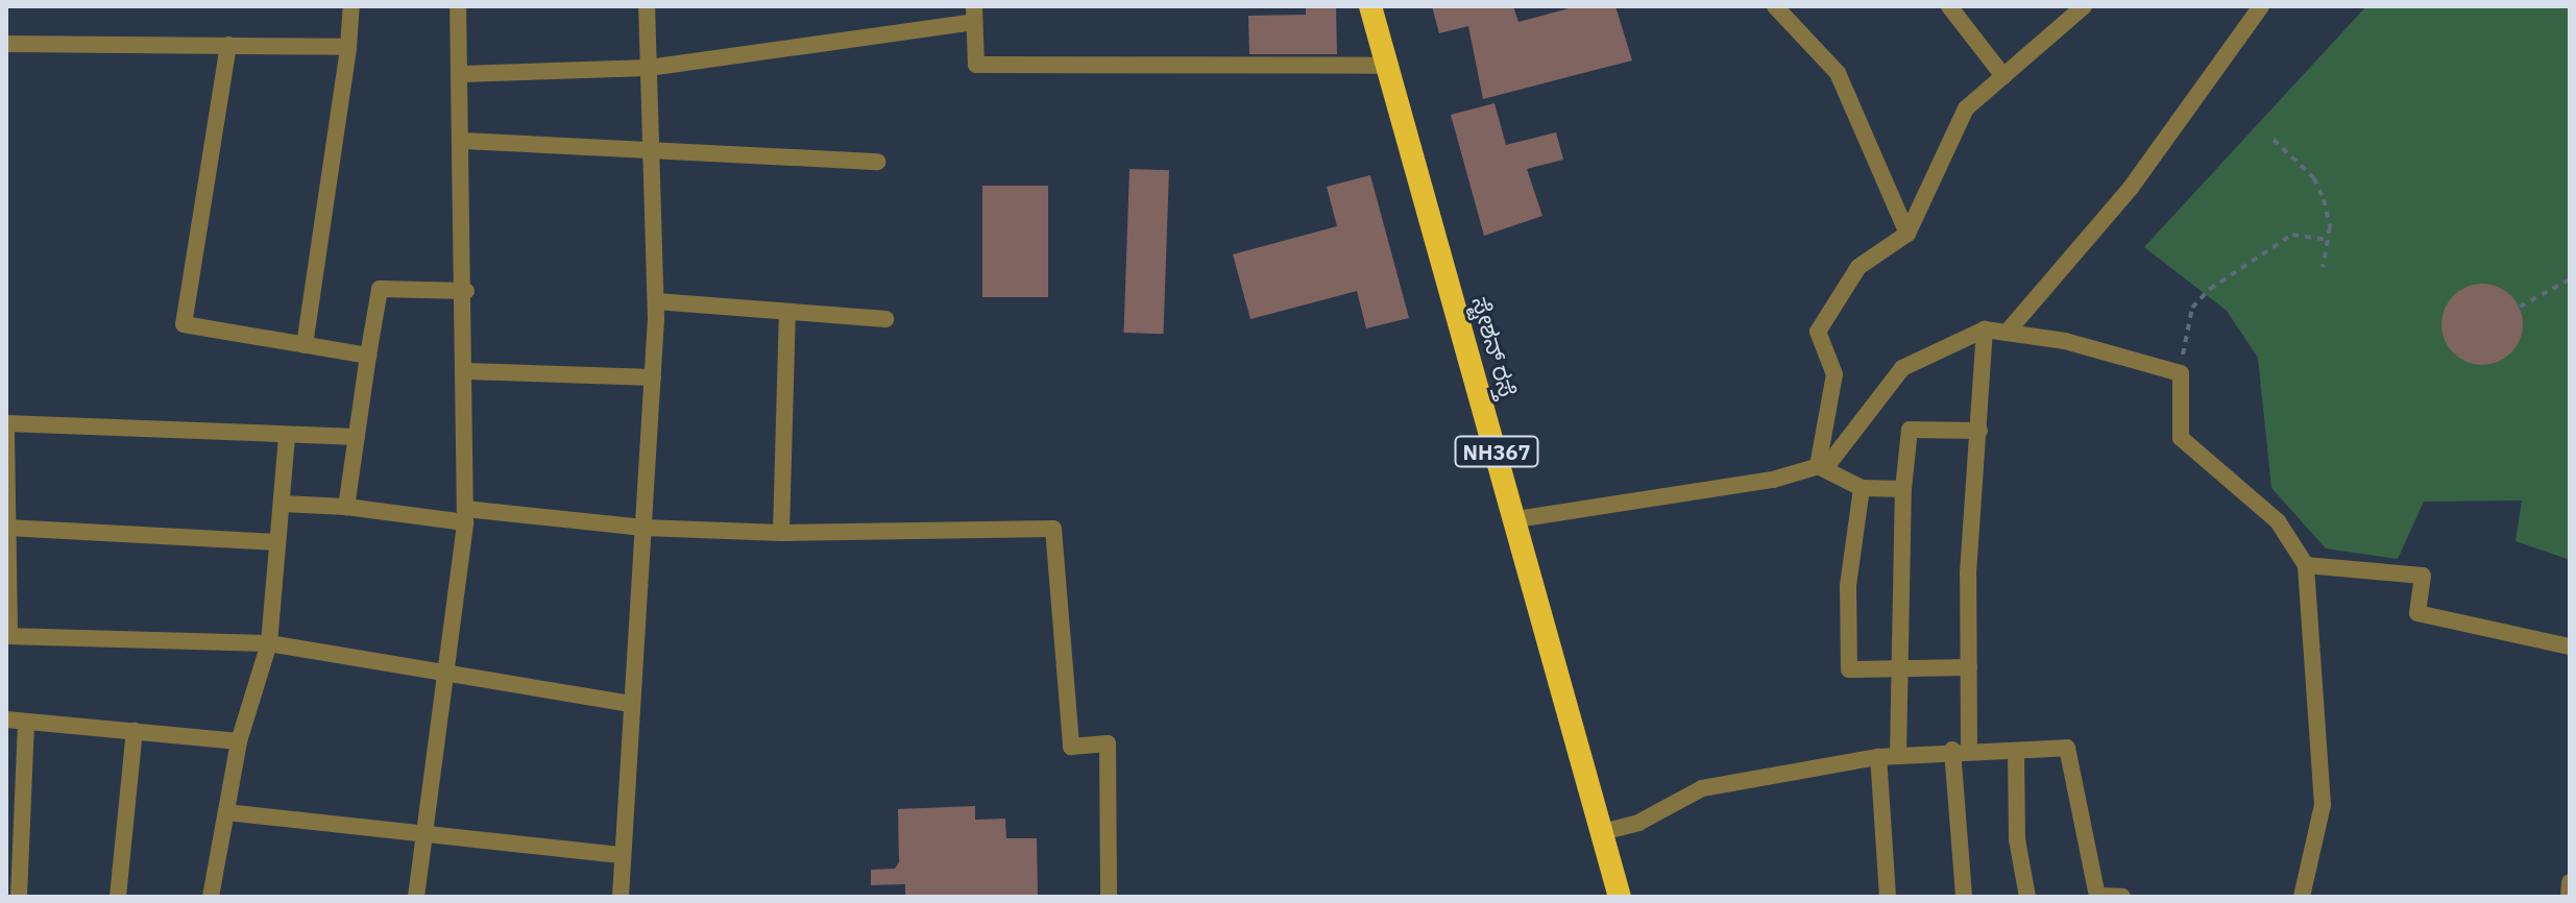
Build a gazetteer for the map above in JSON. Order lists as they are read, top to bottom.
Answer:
{
  "streets": {
    "highway": ["ಸ್ಟೇಶನ್ ರಸ್ತೆ", "NH367"]
  }
}
